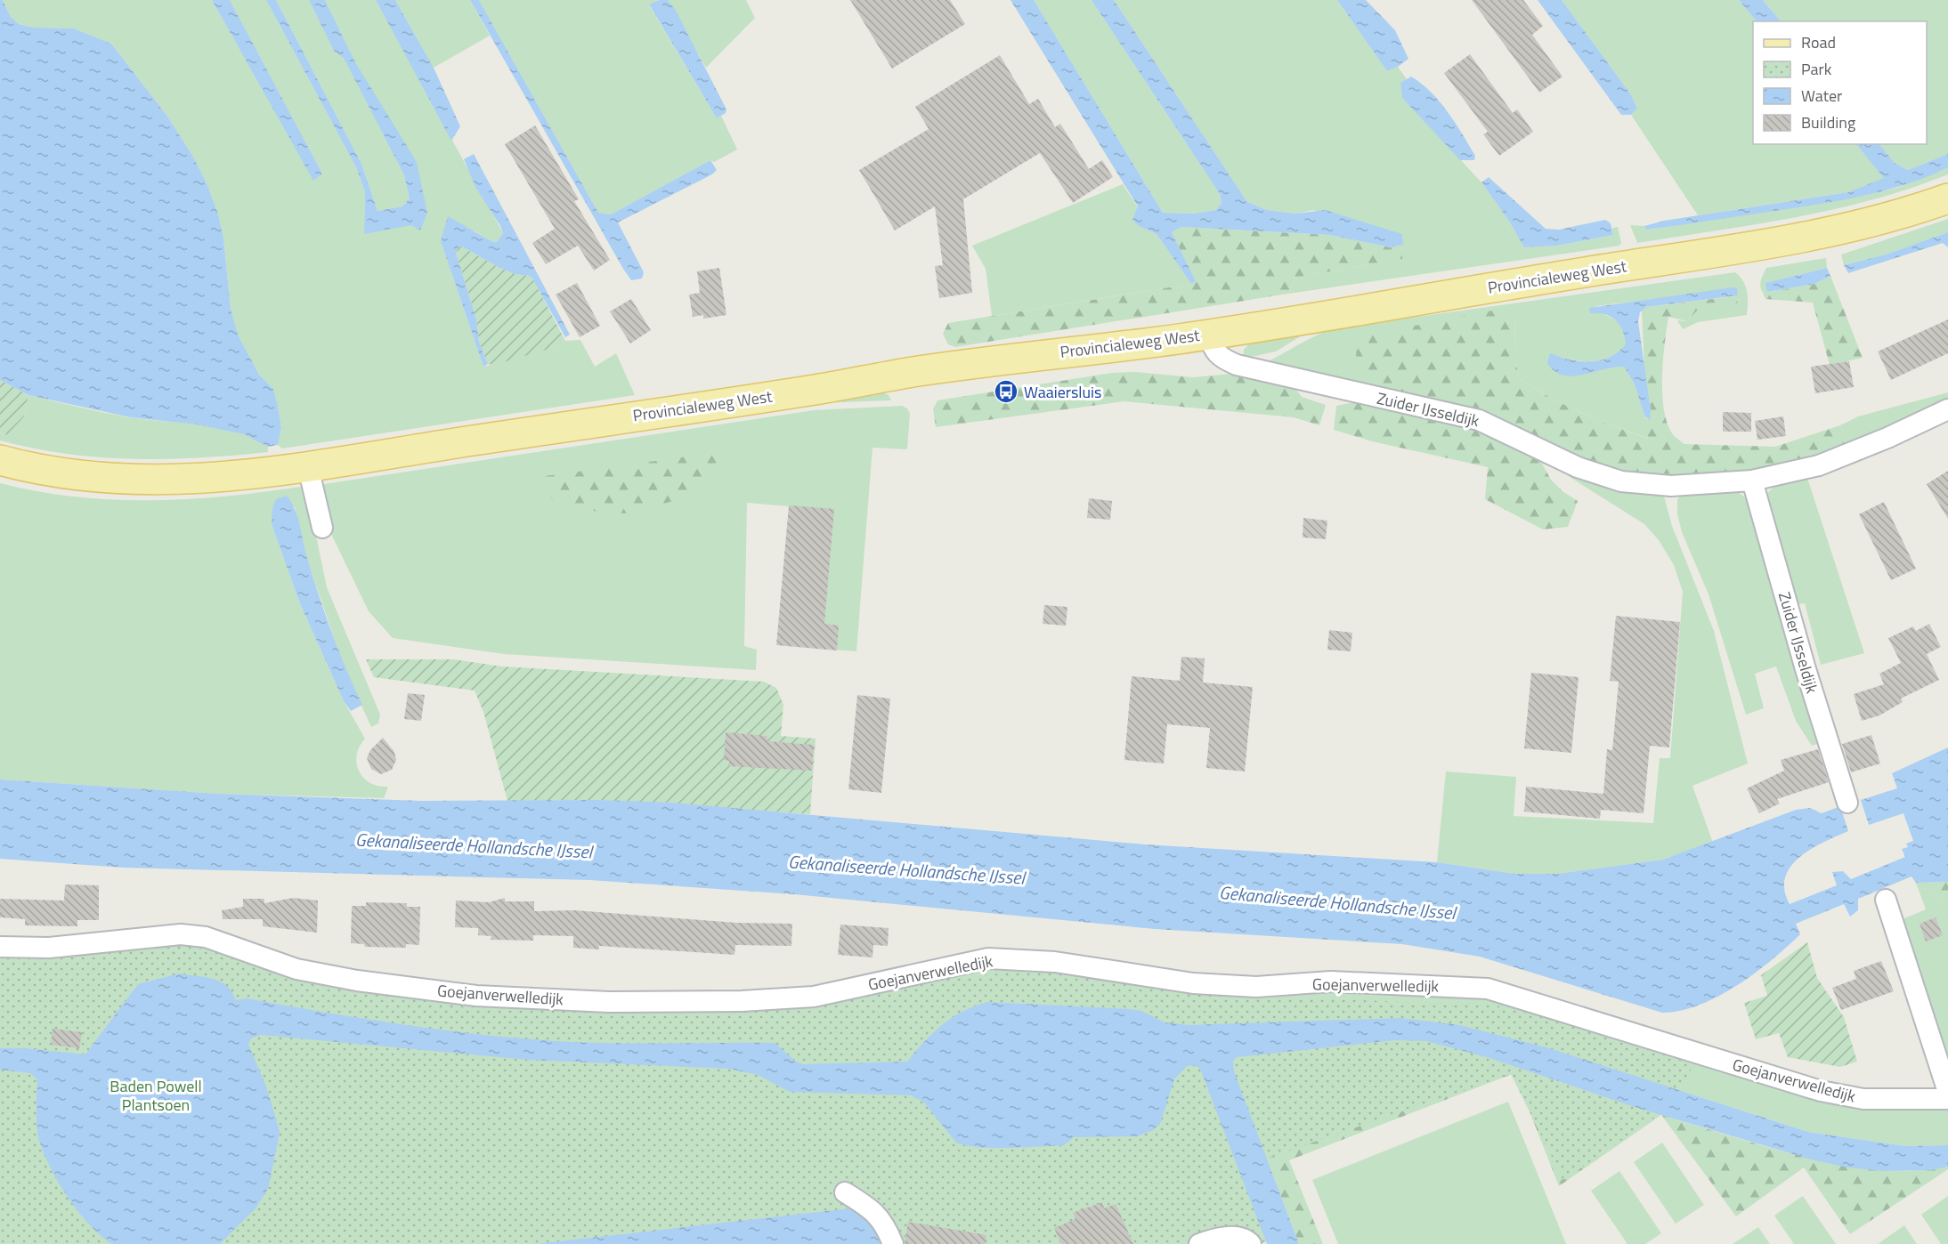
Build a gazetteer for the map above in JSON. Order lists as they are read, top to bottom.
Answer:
{
  "streets": {
    "main road": ["Provincialeweg West"],
    "street": ["Zuider IJsseldijk", "Goejanverwelledijk"]
  },
  "crossings": [
    ["Provincialeweg West", "Zuider IJsseldijk"]
  ],
  "water": ["Gekanaliseerde Hollandsche IJssel"],
  "parks": ["Baden Powell Plantsoen"],
  "places": {
    "bus stop": ["Waaiersluis"]
  },
  "legend": [
    "Road",
    "Park",
    "Water",
    "Building"
  ]
}
